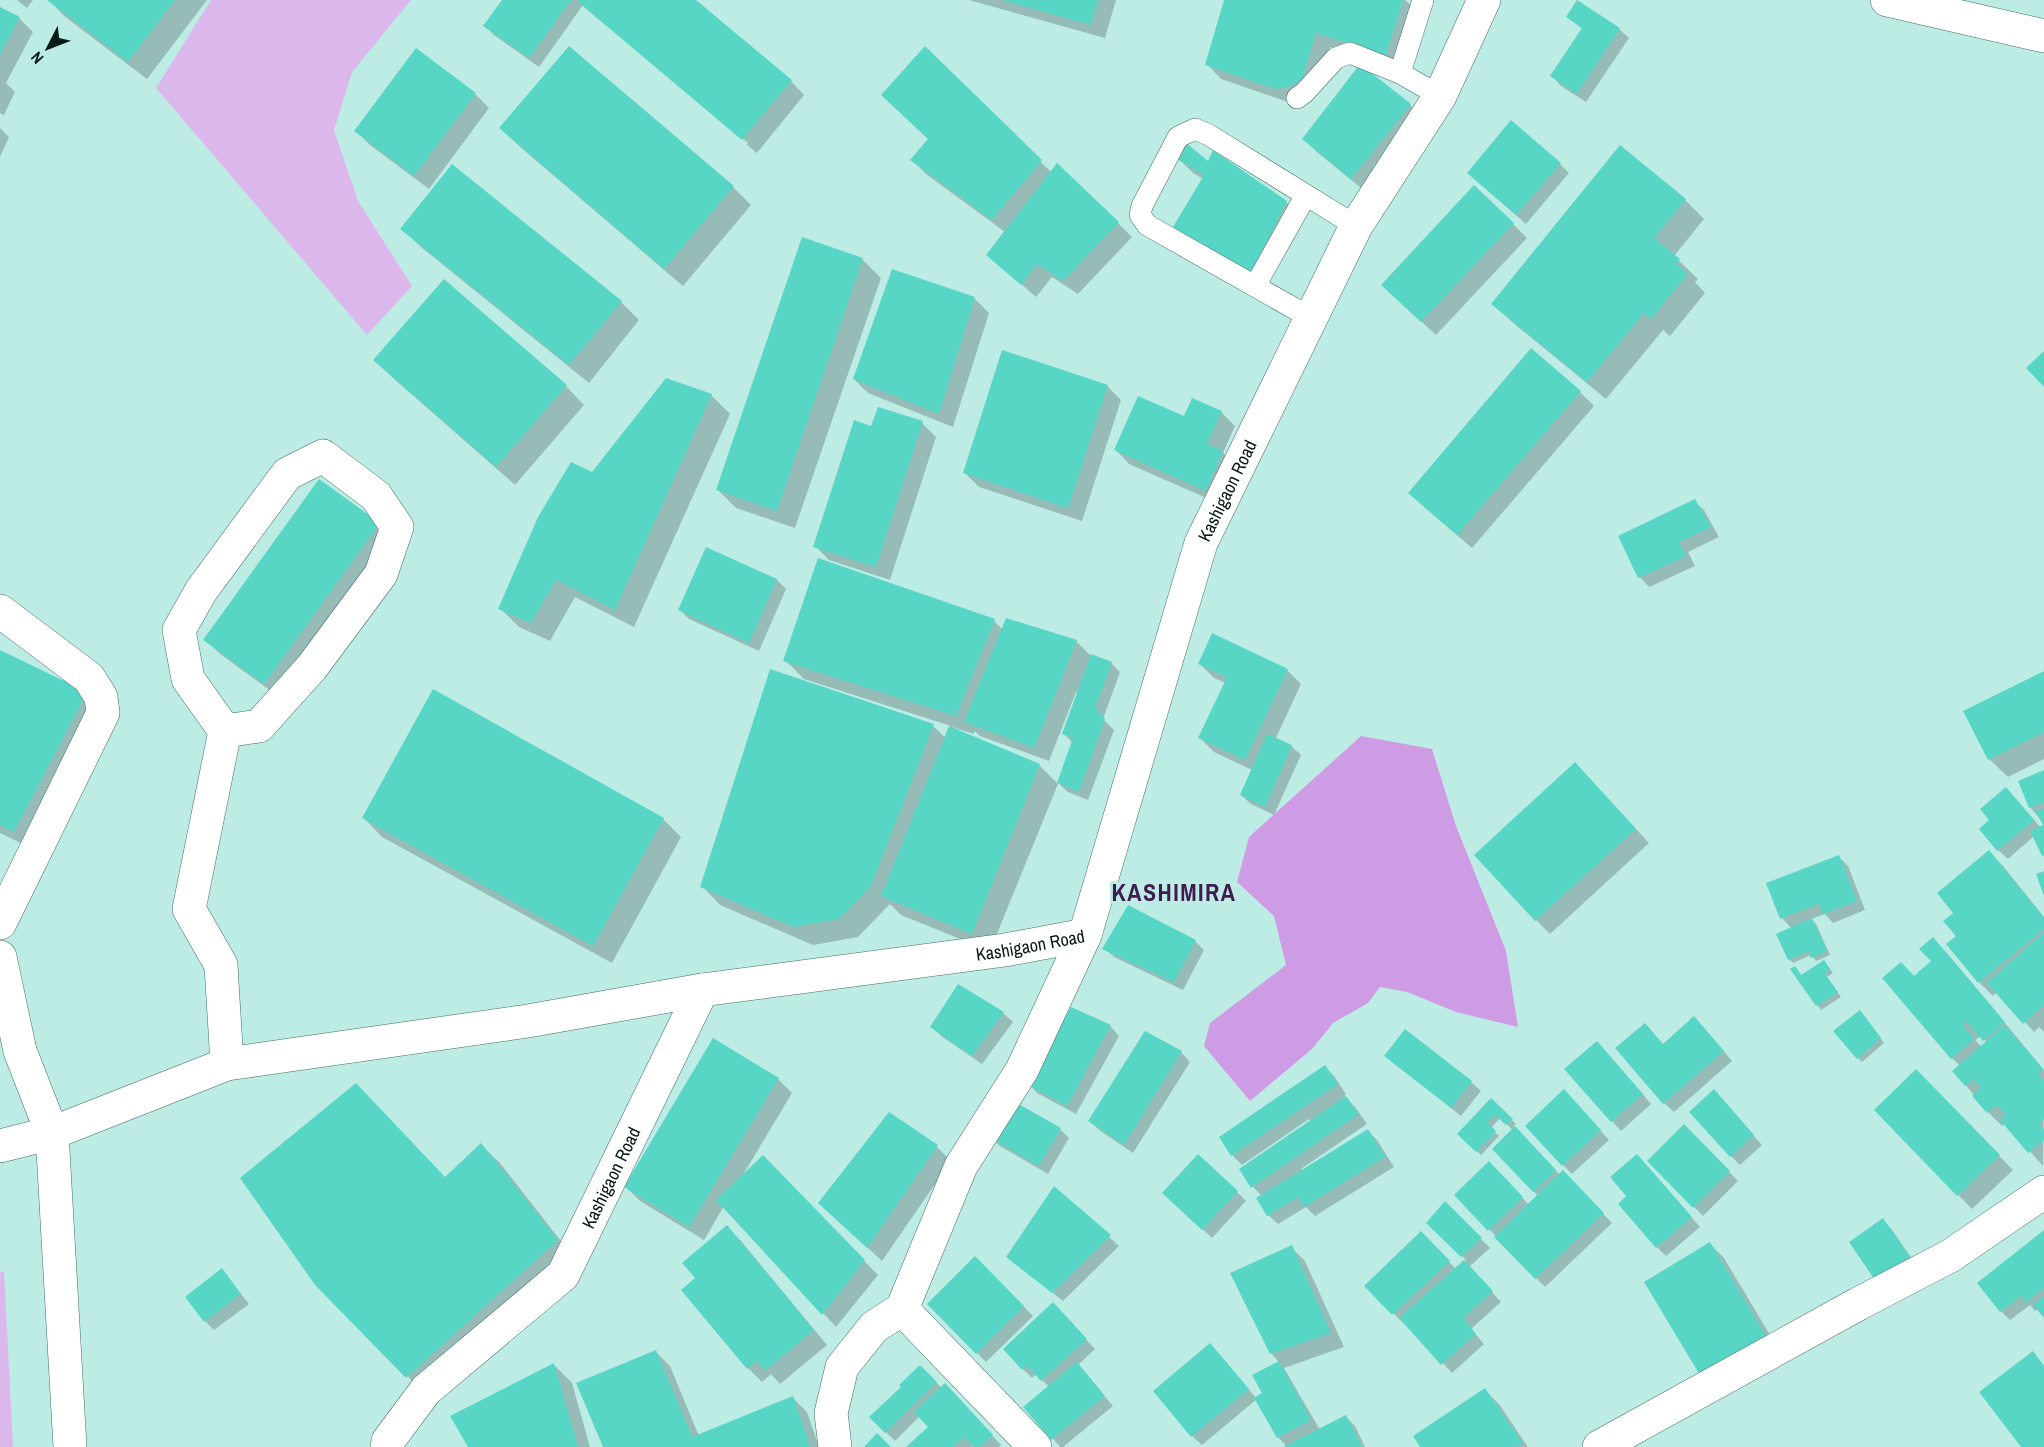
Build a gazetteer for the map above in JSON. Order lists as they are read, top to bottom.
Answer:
{
  "streets": {
    "street": ["Kashigaon Road"]
  },
  "districts": ["KASHIMIRA"],
  "north": "bottom left"
}
